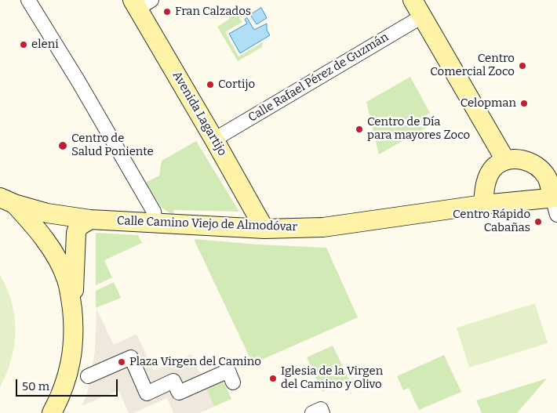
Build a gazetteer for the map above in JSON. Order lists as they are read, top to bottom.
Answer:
{
  "streets": {
    "street": ["Calle Rafael Pérez de Guzmán", "Avenida Lagartijo", "Calle Camino Viejo de Almodóvar"]
  },
  "crossings": [
    ["Calle Rafael Pérez de Guzmán", "Avenida Lagartijo"],
    ["Avenida Lagartijo", "Calle Camino Viejo de Almodóvar"]
  ],
  "places": [
    "Fran Calzados",
    "eleni",
    "Centro Comercial Zoco",
    "Cortijo",
    "Celopman",
    "Centro de Día para mayores Zoco",
    "Centro de Salud Poniente",
    "Centro Rápido Cabañas",
    "Plaza Virgen del Camino",
    "Iglesia de la Virgen del Camino y Olivo"
  ],
  "scale_bar": "50 m"
}
